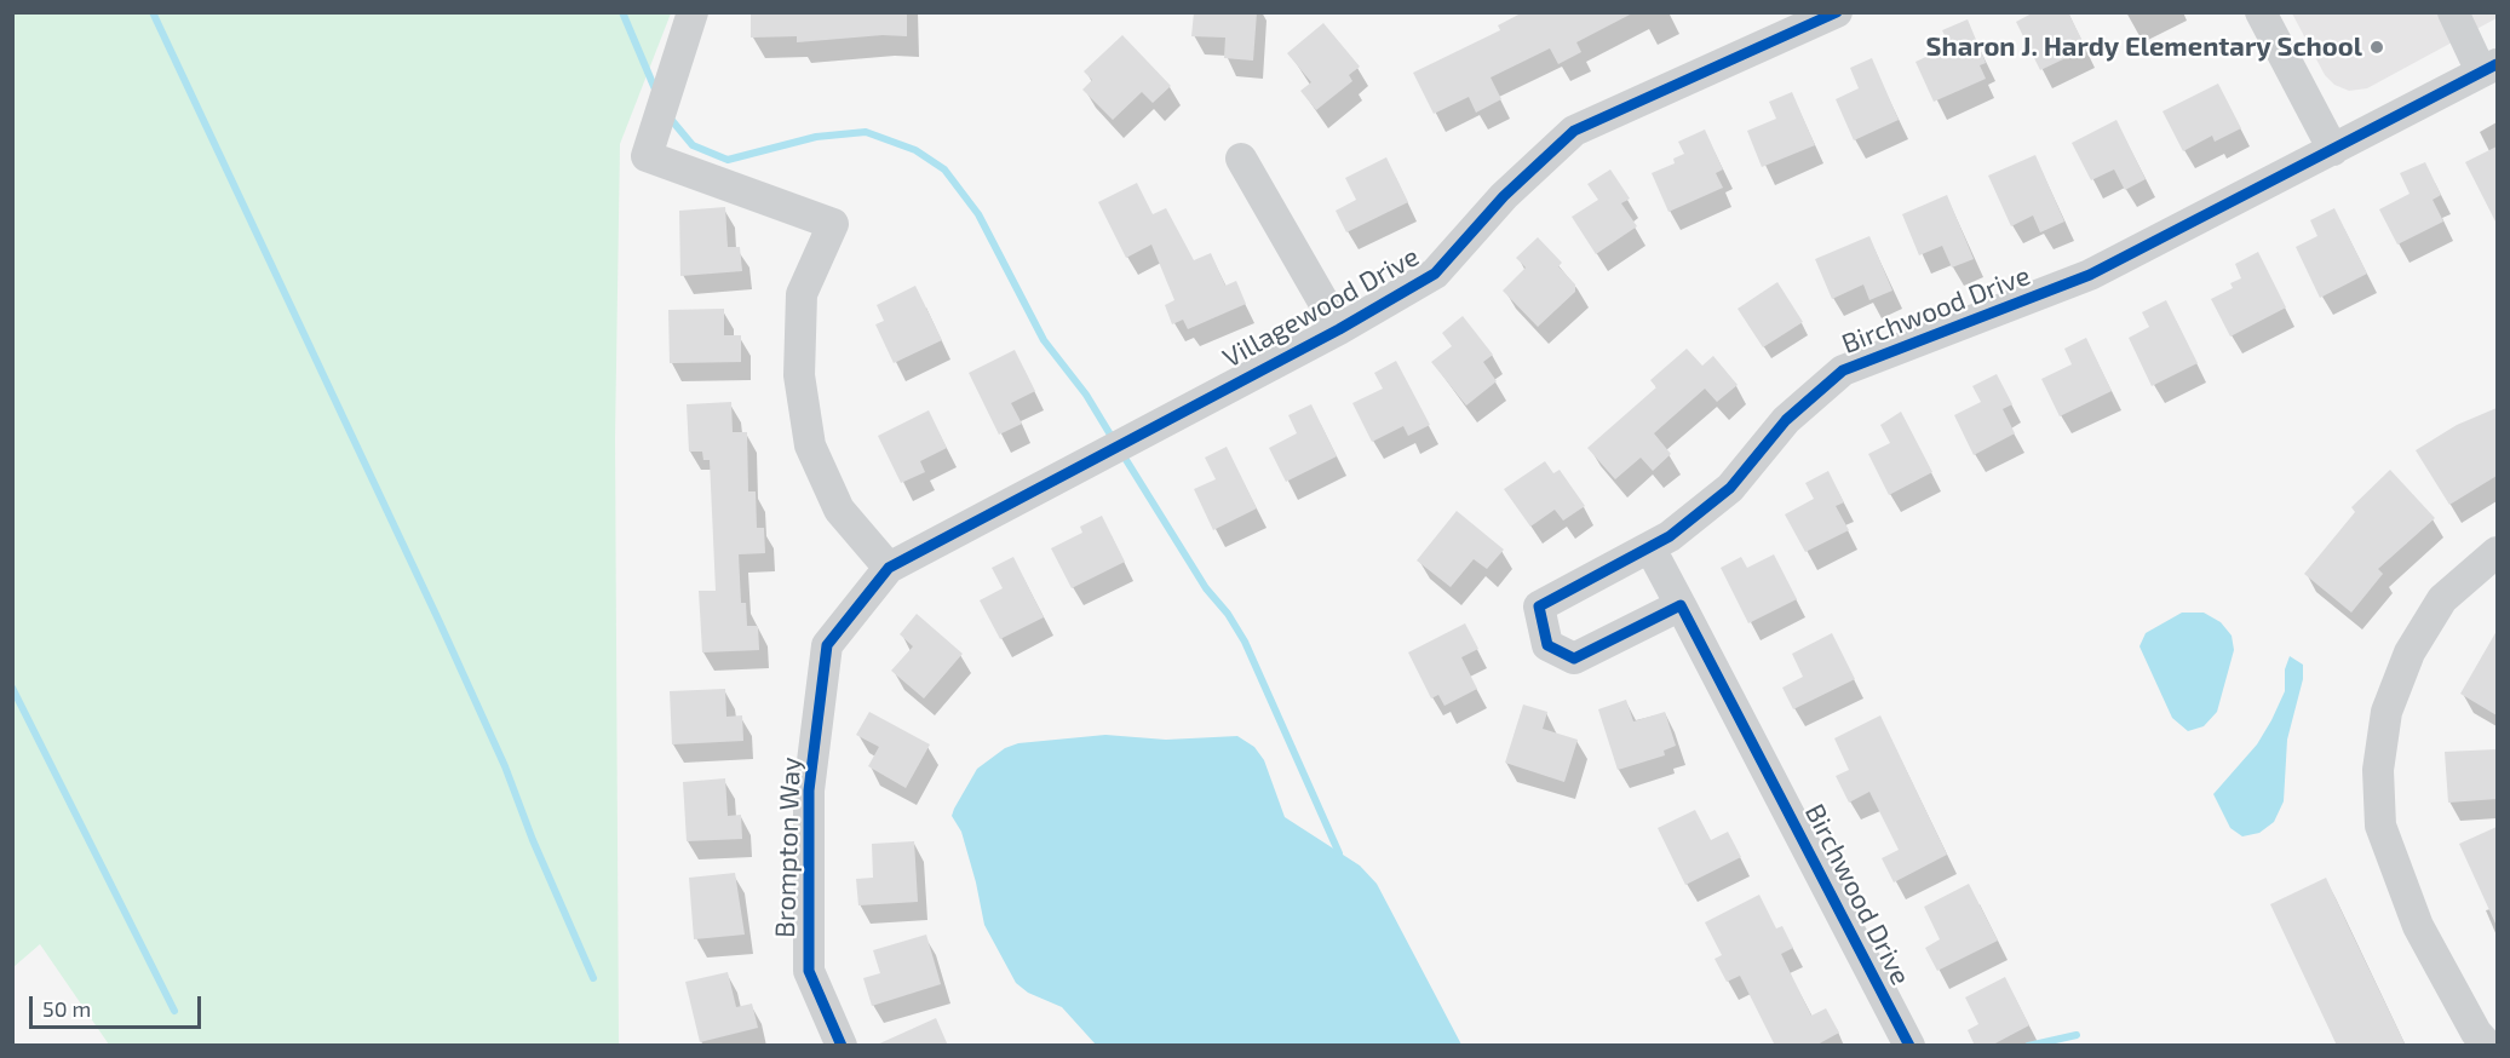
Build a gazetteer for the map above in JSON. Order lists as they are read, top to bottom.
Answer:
{
  "streets": {
    "street": ["Villagewood Drive", "Birchwood Drive", "Brompton Way"]
  },
  "crossings": [
    ["Villagewood Drive", "Brompton Way"]
  ],
  "places": ["Sharon J. Hardy Elementary School"],
  "scale_bar": "50 m"
}
